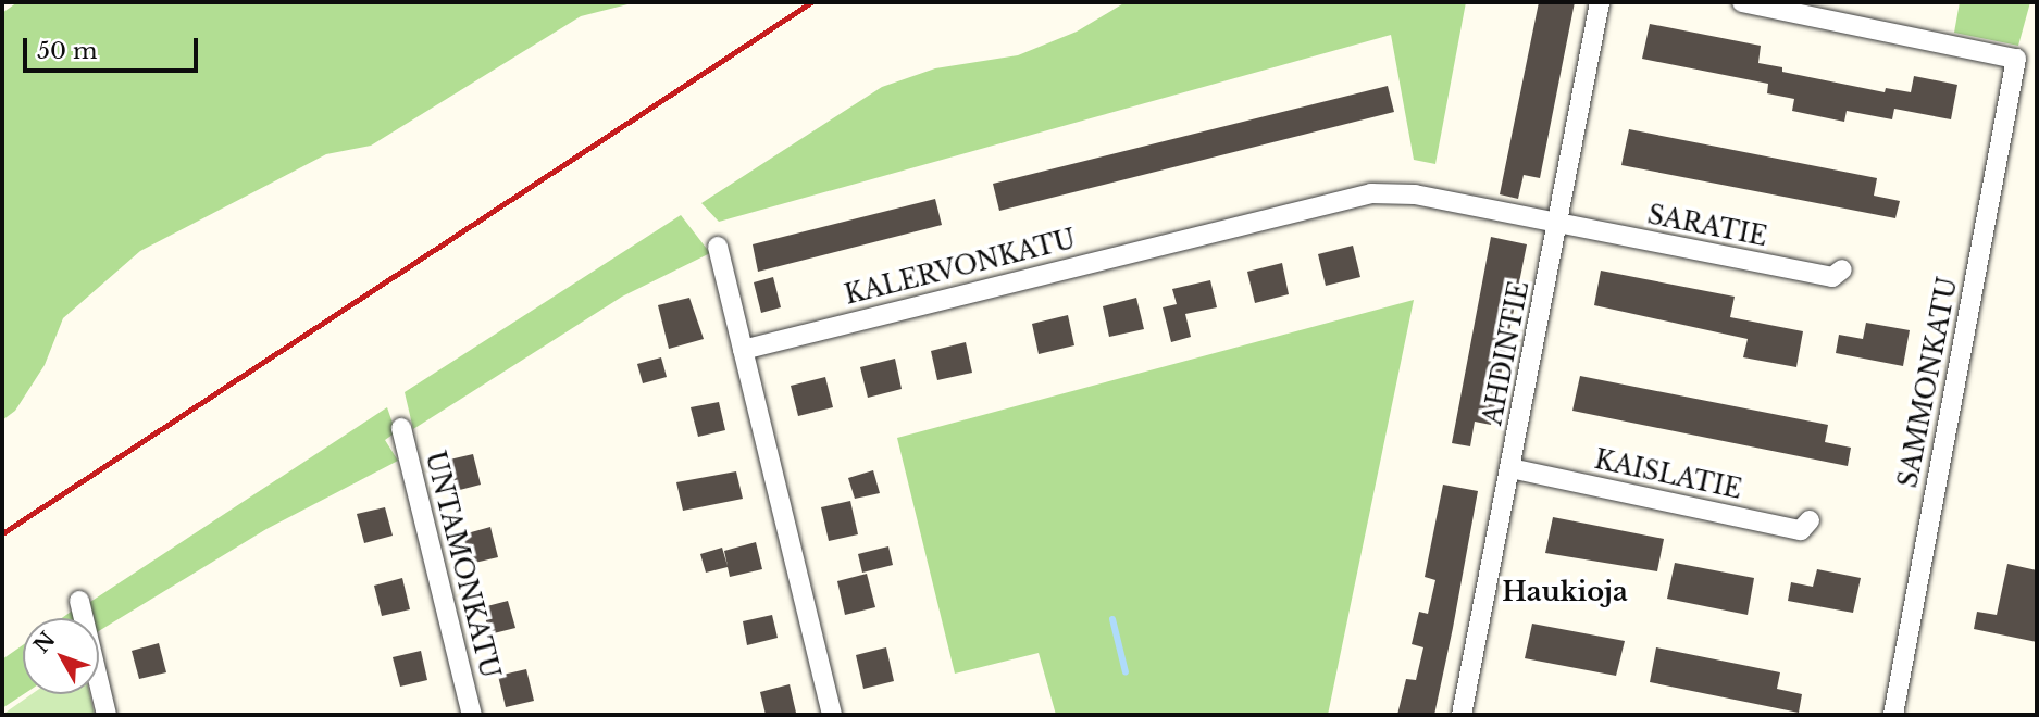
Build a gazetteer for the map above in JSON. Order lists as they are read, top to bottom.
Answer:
{
  "streets": {
    "street": [
      "SARATIE",
      "KALERVONKATU",
      "AHDINTIE",
      "SAMMONKATU",
      "KAISLATIE",
      "UNTAMONKATU"
    ]
  },
  "crossings": [
    ["SARATIE", "KALERVONKATU"],
    ["SARATIE", "AHDINTIE"],
    ["KALERVONKATU", "AHDINTIE"],
    ["AHDINTIE", "KAISLATIE"]
  ],
  "districts": ["Haukioja"],
  "scale_bar": "50 m",
  "north": "top left"
}
